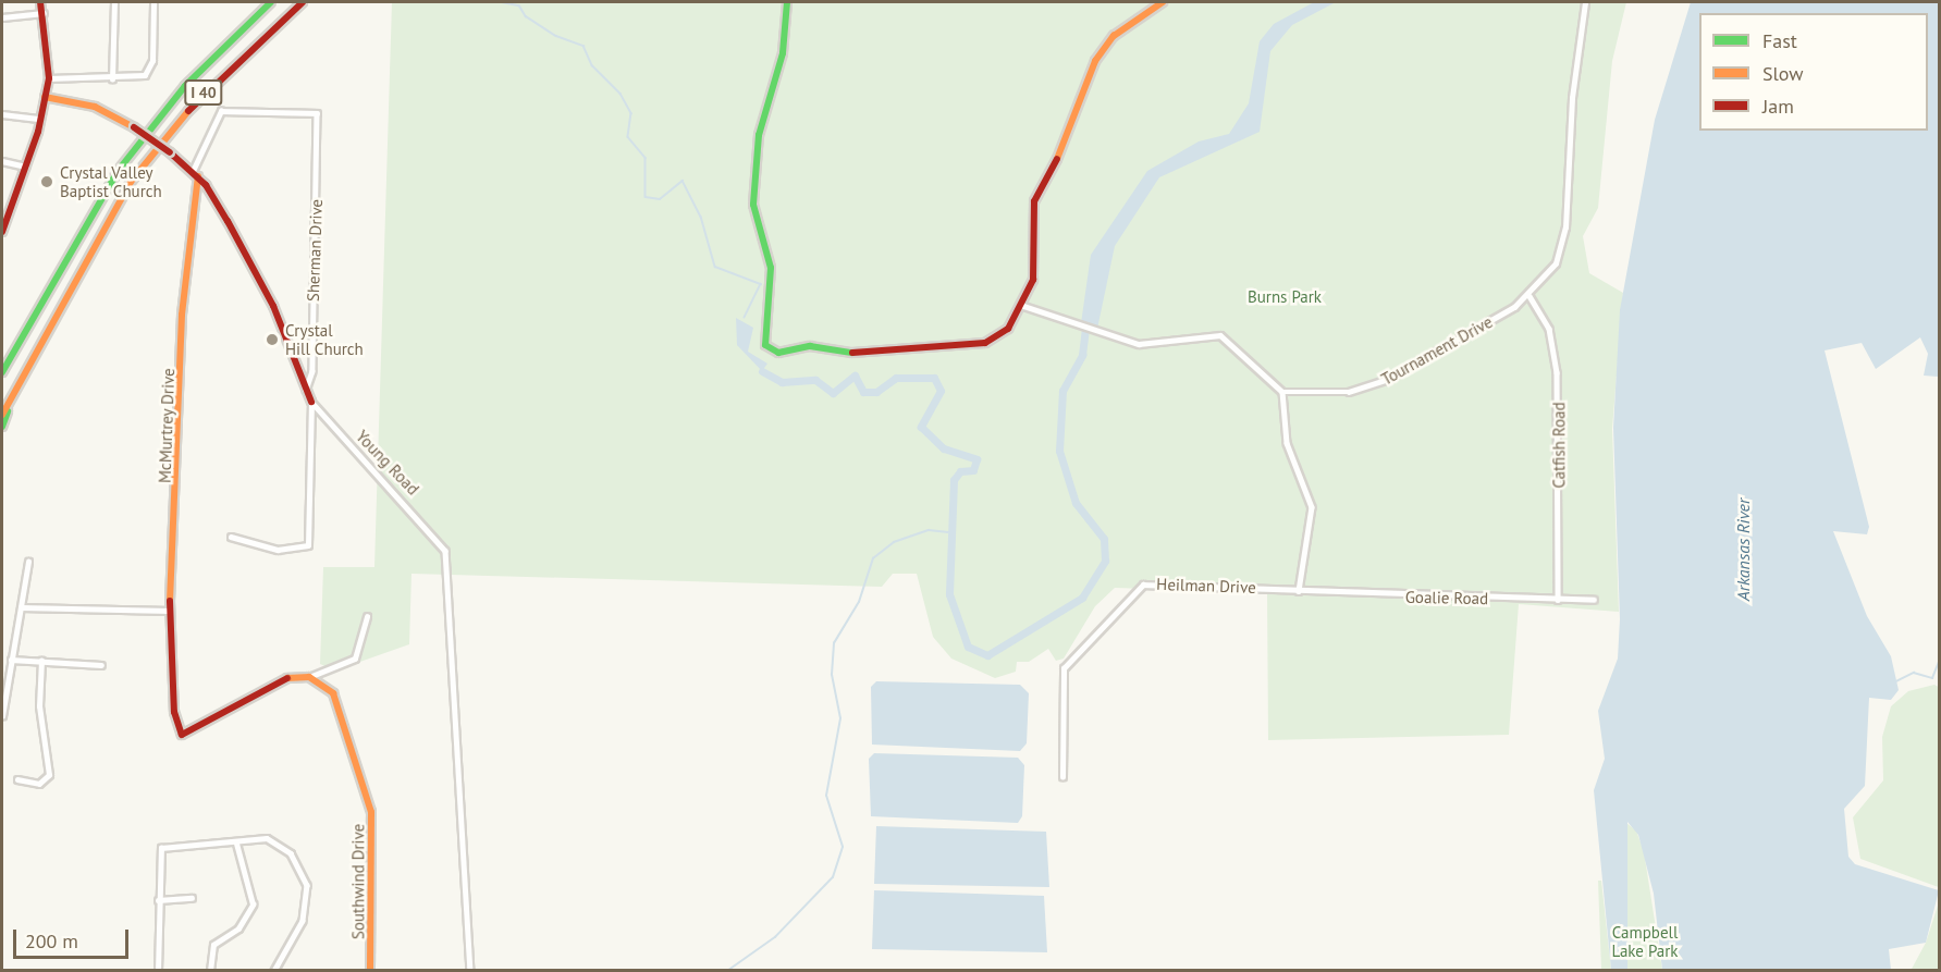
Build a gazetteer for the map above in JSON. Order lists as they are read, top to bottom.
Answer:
{
  "streets": {
    "main road": [
      "I 40",
      "McMurtrey Drive",
      "Young Road",
      "Southwind Drive"
    ],
    "street": [
      "Sherman Drive",
      "Tournament Drive",
      "Catfish Road",
      "Heilman Drive",
      "Goalie Road"
    ]
  },
  "crossings": [
    ["Sherman Drive", "Young Road"],
    ["Tournament Drive", "Catfish Road"],
    ["McMurtrey Drive", "Young Road"],
    ["McMurtrey Drive", "Southwind Drive"],
    ["Catfish Road", "Goalie Road"],
    ["Heilman Drive", "Goalie Road"]
  ],
  "water": ["Arkansas River"],
  "parks": ["Burns Park", "Campbell Lake Park"],
  "places": ["Crystal Valley Baptist Church", "Crystal Hill Church"],
  "legend": ["Fast", "Slow", "Jam"],
  "scale_bar": "200 m"
}
